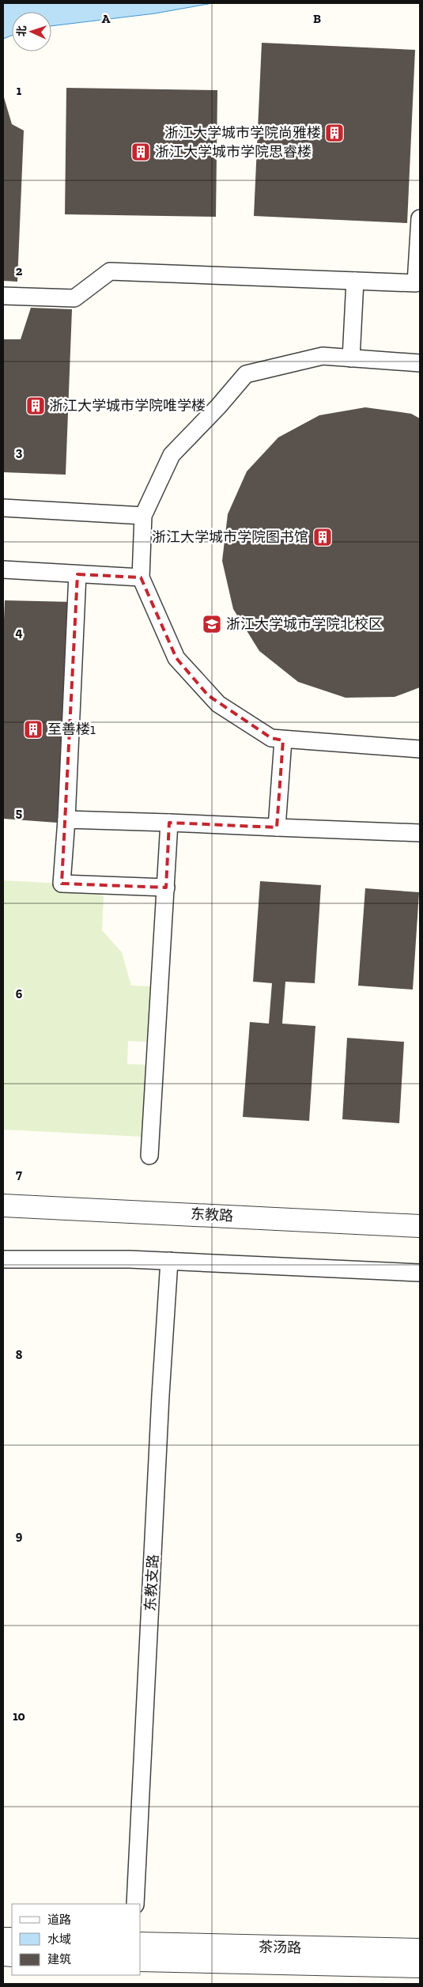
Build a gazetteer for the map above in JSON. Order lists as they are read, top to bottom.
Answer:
{
  "streets": {
    "street": ["东教路", "东教支路", "茶汤路"]
  },
  "places": {
    "building": [
      "浙江大学城市学院尚雅楼",
      "浙江大学城市学院思睿楼",
      "浙江大学城市学院唯学楼",
      "浙江大学城市学院图书馆",
      "至善楼1"
    ],
    "school or university": ["浙江大学城市学院北校区"]
  },
  "legend": ["道路", "水域", "建筑"],
  "north": "left",
  "grid": {
    "columns": ["A", "B"],
    "rows": [
      "1",
      "2",
      "3",
      "4",
      "5",
      "6",
      "7",
      "8",
      "9",
      "10"
    ]
  }
}
